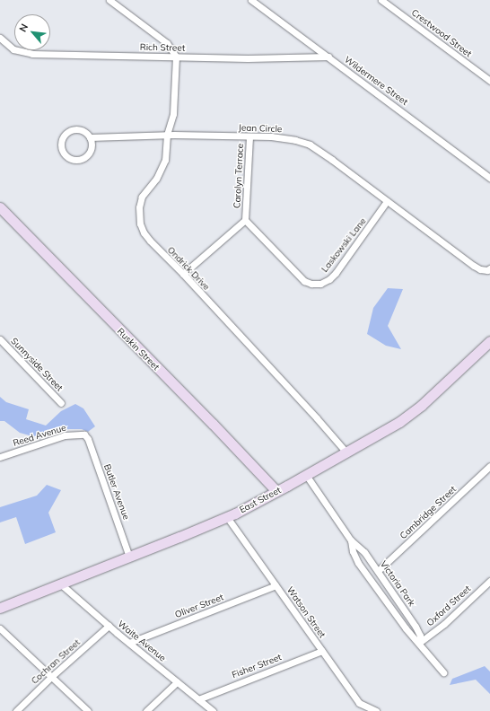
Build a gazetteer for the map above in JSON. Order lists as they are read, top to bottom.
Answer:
{
  "streets": {
    "main road": ["Ruskin Street", "East Street"],
    "street": [
      "Crestwood Street",
      "Rich Street",
      "Wildermere Street",
      "Jean Circle",
      "Carolyn Terrace",
      "Laskowski Lane",
      "Ondrick Drive",
      "Sunnyside Street",
      "Reed Avenue",
      "Butler Avenue",
      "Cambridge Street",
      "Victoria Park",
      "Oliver Street",
      "Oxford Street",
      "Watson Street",
      "Waite Avenue",
      "Cochran Street",
      "Fisher Street"
    ]
  },
  "crossings": [
    ["Rich Street", "Wildermere Street"],
    ["Rich Street", "Ondrick Drive"],
    ["Jean Circle", "Carolyn Terrace"],
    ["Jean Circle", "Laskowski Lane"],
    ["Jean Circle", "Ondrick Drive"],
    ["Carolyn Terrace", "Laskowski Lane"],
    ["Carolyn Terrace", "Ondrick Drive"],
    ["Ondrick Drive", "East Street"],
    ["Ruskin Street", "East Street"],
    ["Reed Avenue", "Butler Avenue"],
    ["Butler Avenue", "East Street"],
    ["East Street", "Victoria Park"],
    ["East Street", "Watson Street"],
    ["East Street", "Waite Avenue"],
    ["Cambridge Street", "Victoria Park"],
    ["Victoria Park", "Oxford Street"],
    ["Oliver Street", "Watson Street"],
    ["Oliver Street", "Waite Avenue"],
    ["Watson Street", "Fisher Street"],
    ["Waite Avenue", "Cochran Street"],
    ["Waite Avenue", "Fisher Street"]
  ],
  "north": "top left"
}
